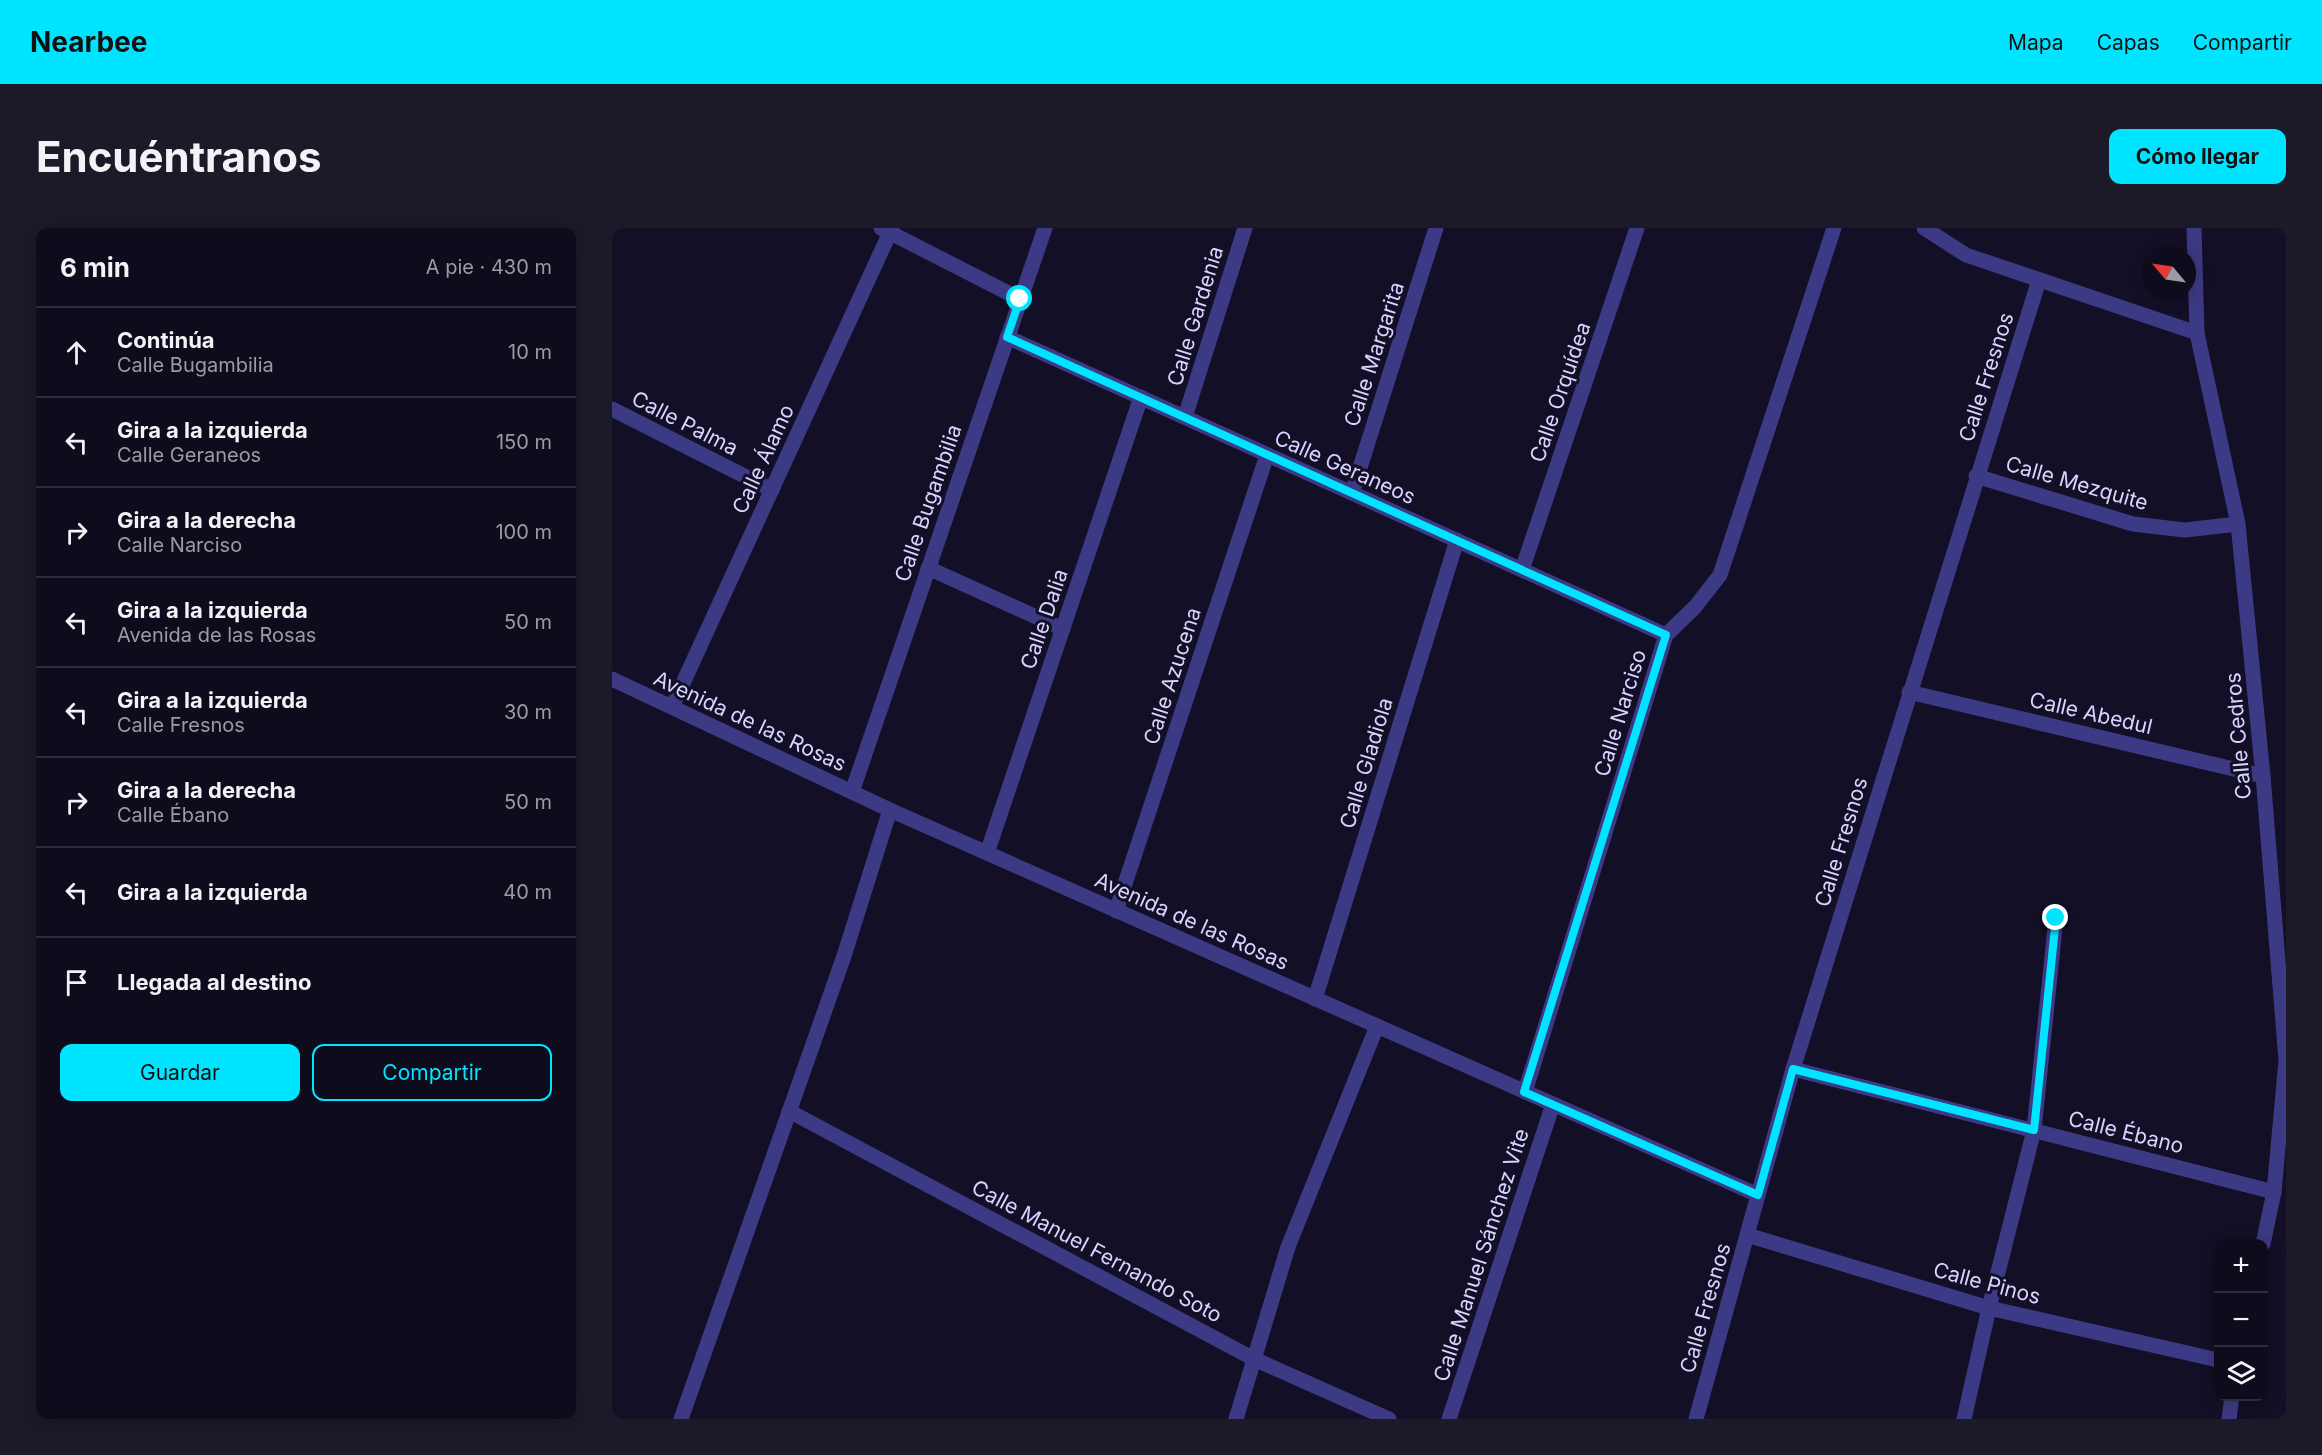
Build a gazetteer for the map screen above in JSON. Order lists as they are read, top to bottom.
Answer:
{
  "streets": {
    "street": [
      "Calle Gardenia",
      "Calle Margarita",
      "Calle Fresnos",
      "Calle Orquídea",
      "Calle Palma",
      "Calle Álamo",
      "Calle Geraneos",
      "Calle Mezquite",
      "Calle Bugambilia",
      "Calle Dalia",
      "Calle Azucena",
      "Calle Narciso",
      "Calle Abedul",
      "Avenida de las Rosas",
      "Calle Cedros",
      "Calle Gladiola",
      "Calle Ébano",
      "Calle Manuel Fernando Soto",
      "Calle Manuel Sánchez Vite",
      "Calle Pinos"
    ]
  },
  "crossings": [
    ["Calle Gardenia", "Calle Geraneos"],
    ["Calle Margarita", "Calle Geraneos"],
    ["Calle Fresnos", "Calle Mezquite"],
    ["Calle Fresnos", "Calle Abedul"],
    ["Calle Fresnos", "Avenida de las Rosas"],
    ["Calle Fresnos", "Calle Ébano"],
    ["Calle Fresnos", "Calle Pinos"],
    ["Calle Orquídea", "Calle Geraneos"],
    ["Calle Palma", "Calle Álamo"],
    ["Calle Álamo", "Avenida de las Rosas"],
    ["Calle Geraneos", "Calle Bugambilia"],
    ["Calle Geraneos", "Calle Dalia"],
    ["Calle Geraneos", "Calle Azucena"],
    ["Calle Geraneos", "Calle Narciso"],
    ["Calle Geraneos", "Calle Gladiola"],
    ["Calle Mezquite", "Calle Cedros"],
    ["Calle Bugambilia", "Avenida de las Rosas"],
    ["Calle Dalia", "Avenida de las Rosas"],
    ["Calle Azucena", "Avenida de las Rosas"],
    ["Calle Narciso", "Avenida de las Rosas"],
    ["Calle Abedul", "Calle Cedros"],
    ["Avenida de las Rosas", "Calle Gladiola"],
    ["Avenida de las Rosas", "Calle Manuel Sánchez Vite"],
    ["Calle Cedros", "Calle Ébano"]
  ],
  "north": "top left",
  "page": {
    "header": "Nearbee",
    "nav": ["Mapa", "Capas", "Compartir"],
    "buttons": [
      "Cómo llegar",
      ["Guardar", "Compartir"]
    ],
    "title": "Encuéntranos",
    "heading": ["6 min", "A pie · 430 m"],
    "list": [
      ["Continúa", "Calle Bugambilia", "10 m"],
      ["Gira a la izquierda", "Calle Geraneos", "150 m"],
      ["Gira a la derecha", "Calle Narciso", "100 m"],
      ["Gira a la izquierda", "Avenida de las Rosas", "50 m"],
      ["Gira a la izquierda", "Calle Fresnos", "30 m"],
      ["Gira a la derecha", "Calle Ébano", "50 m"],
      ["Gira a la izquierda", "40 m"],
      "Llegada al destino"
    ],
    "map_buttons": ["+", "−"]
  }
}
